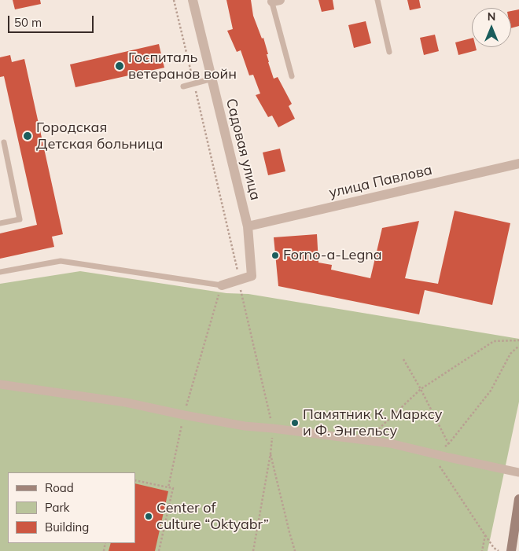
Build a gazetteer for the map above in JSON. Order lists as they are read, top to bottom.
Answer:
{
  "streets": {
    "street": ["Садовая улица", "улица Павлова"]
  },
  "crossings": [
    ["Садовая улица", "улица Павлова"]
  ],
  "places": [
    "Госпиталь ветеранов войн",
    "Городская Детская больница",
    "Forno-a-Legna",
    "Памятник К. Марксу и Ф. Энгельсу",
    "Center of culture “Oktyabr”"
  ],
  "legend": ["Road", "Park", "Building"],
  "scale_bar": "50 m",
  "north": "top"
}
